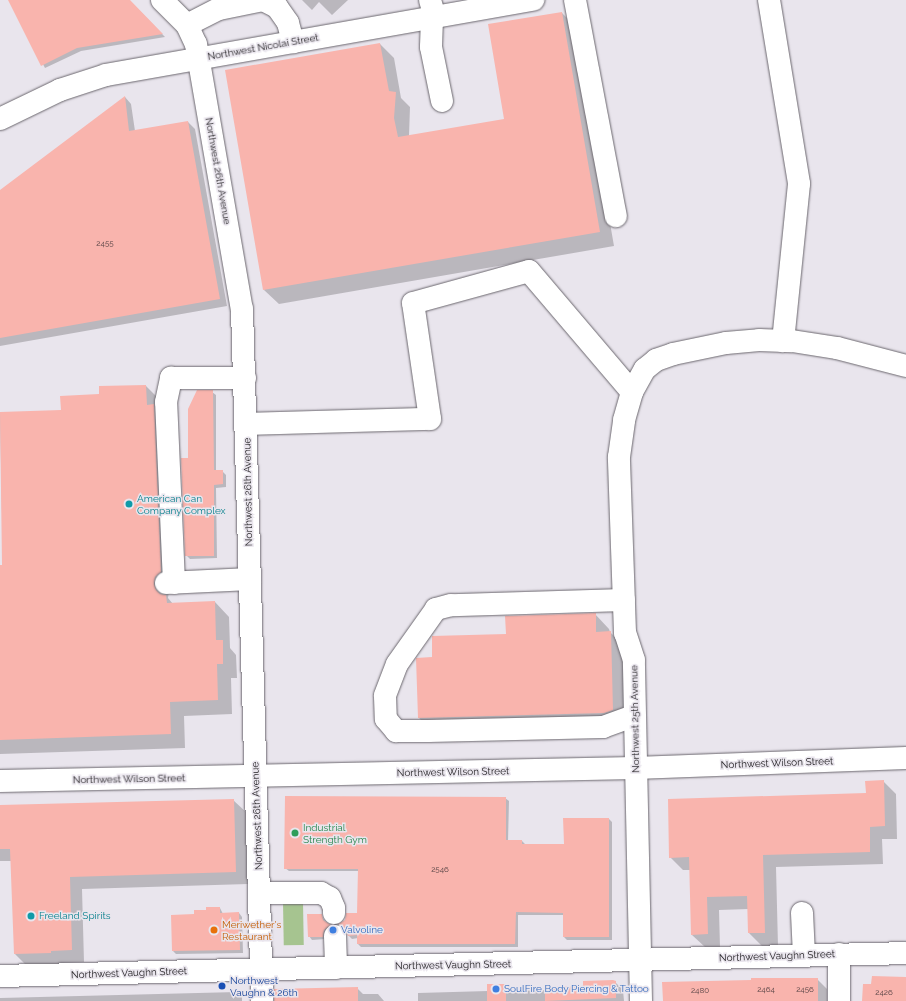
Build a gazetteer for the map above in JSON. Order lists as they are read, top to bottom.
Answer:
{
  "streets": {
    "street": [
      "Northwest Nicolai Street",
      "Northwest 26th Avenue",
      "Northwest 25th Avenue",
      "Northwest Wilson Street",
      "Northwest Vaughn Street"
    ]
  },
  "crossings": [
    ["Northwest Nicolai Street", "Northwest 26th Avenue"],
    ["Northwest 26th Avenue", "Northwest Wilson Street"],
    ["Northwest 26th Avenue", "Northwest Vaughn Street"],
    ["Northwest 25th Avenue", "Northwest Wilson Street"],
    ["Northwest 25th Avenue", "Northwest Vaughn Street"]
  ],
  "places": [
    "American Can Company Complex",
    "Industrial Strength Gym",
    "Freeland Spirits",
    "Meriwether's Restaurant",
    "Valvoline",
    "Northwest Vaughn & 26th",
    "SoulFire Body Piercing & Tattoo"
  ],
  "house_numbers": [
    "2455",
    "2546",
    "2464",
    "2456",
    "2480",
    "2426"
  ]
}
